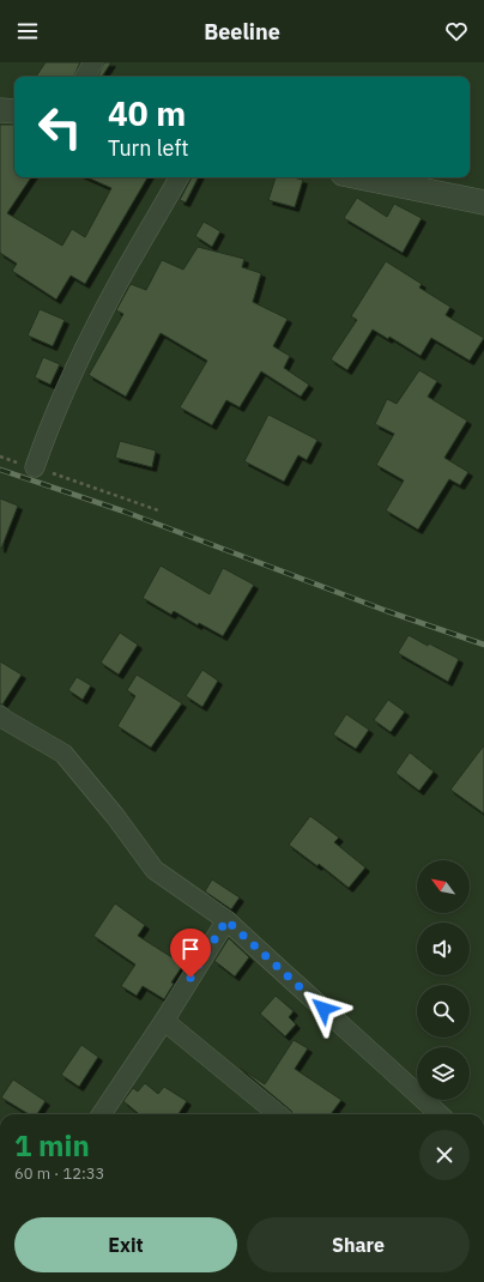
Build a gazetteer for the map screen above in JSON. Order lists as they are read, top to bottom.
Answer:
{
  "north": "top left",
  "page": {
    "header": "Beeline",
    "turn": ["40 m", "Turn left"],
    "heading": ["1 min", "60 m · 12:33"],
    "buttons": ["Exit", "Share"]
  }
}
